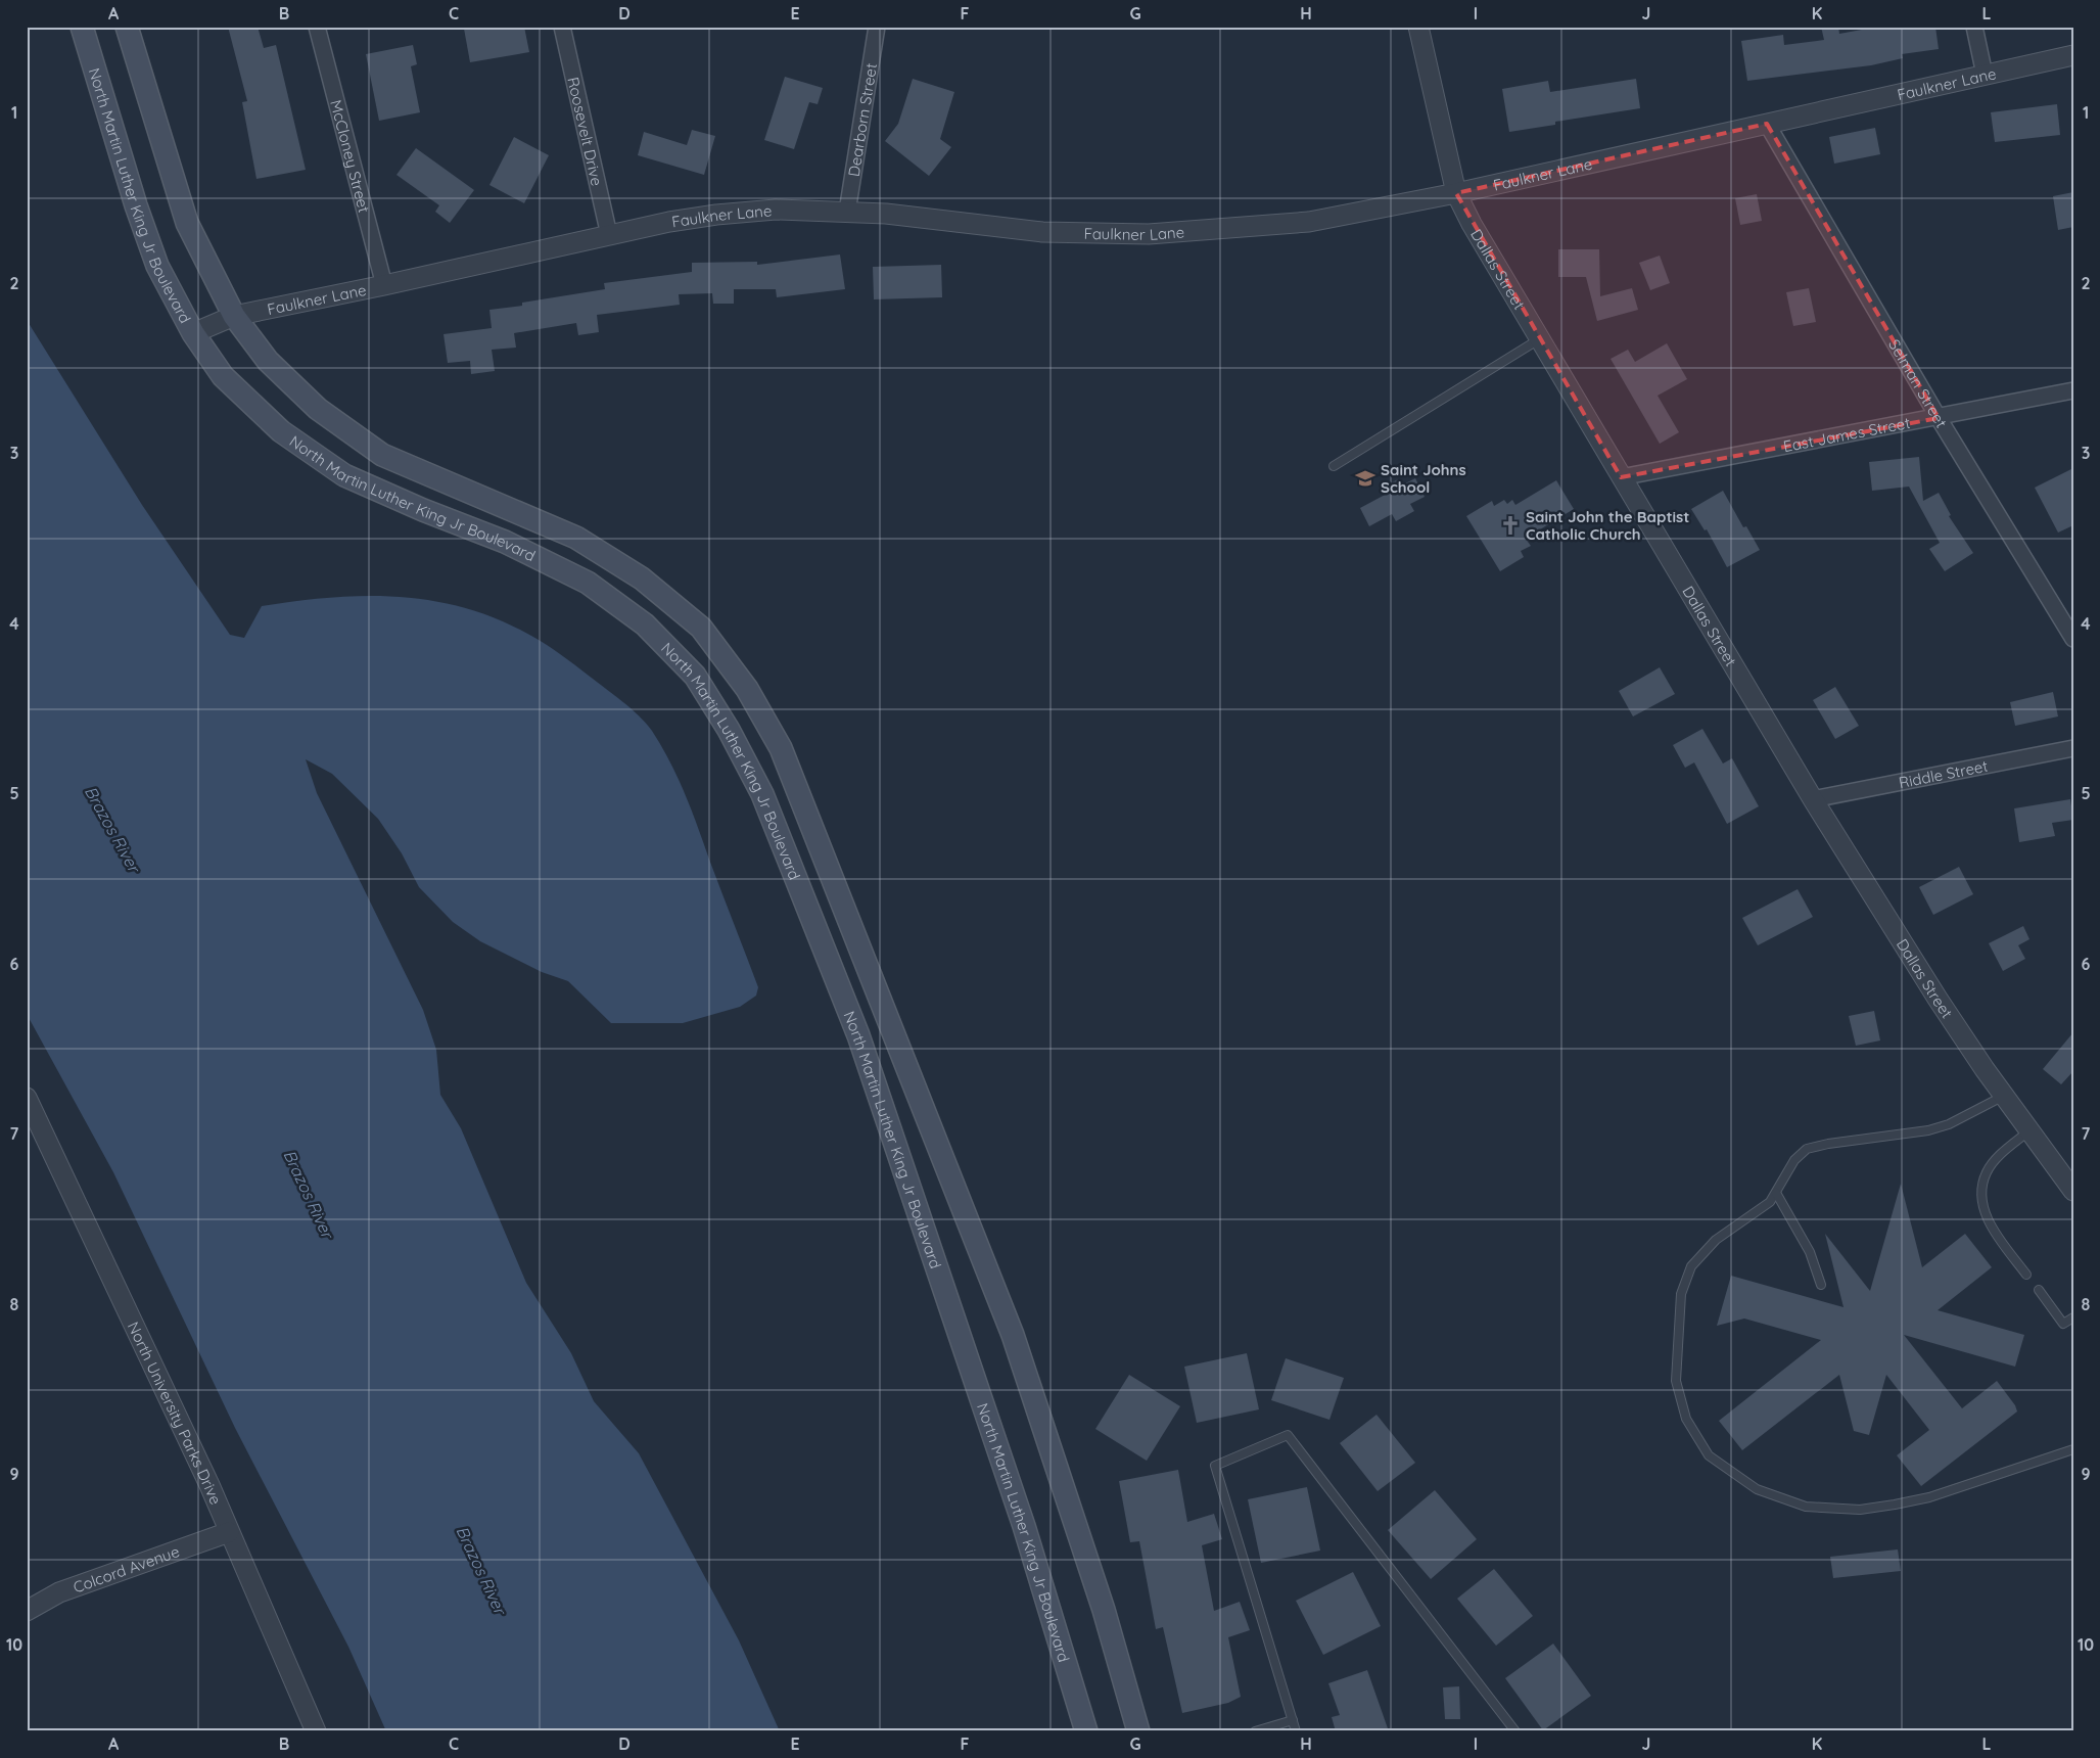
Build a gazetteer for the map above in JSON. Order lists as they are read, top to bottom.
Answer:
{
  "streets": {
    "main road": ["North Martin Luther King Jr Boulevard"],
    "street": [
      "Faulkner Lane",
      "Dearborn Street",
      "Roosevelt Drive",
      "McCloney Street",
      "Dallas Street",
      "Selman Street",
      "East James Street",
      "Riddle Street",
      "North University Parks Drive",
      "Colcord Avenue"
    ]
  },
  "crossings": [
    ["Faulkner Lane", "Dearborn Street"],
    ["Faulkner Lane", "Roosevelt Drive"],
    ["Faulkner Lane", "McCloney Street"],
    ["Faulkner Lane", "North Martin Luther King Jr Boulevard"],
    ["Faulkner Lane", "Dallas Street"],
    ["Faulkner Lane", "Selman Street"],
    ["Dallas Street", "East James Street"],
    ["Dallas Street", "Riddle Street"],
    ["Selman Street", "East James Street"],
    ["North University Parks Drive", "Colcord Avenue"]
  ],
  "water": ["Brazos River"],
  "places": {
    "school or university": ["Saint Johns School"],
    "church": ["Saint John the Baptist Catholic Church"]
  },
  "grid": {
    "columns": [
      "A",
      "B",
      "C",
      "D",
      "E",
      "F",
      "G",
      "H",
      "I",
      "J",
      "K",
      "L"
    ],
    "rows": [
      "1",
      "2",
      "3",
      "4",
      "5",
      "6",
      "7",
      "8",
      "9",
      "10"
    ]
  }
}
